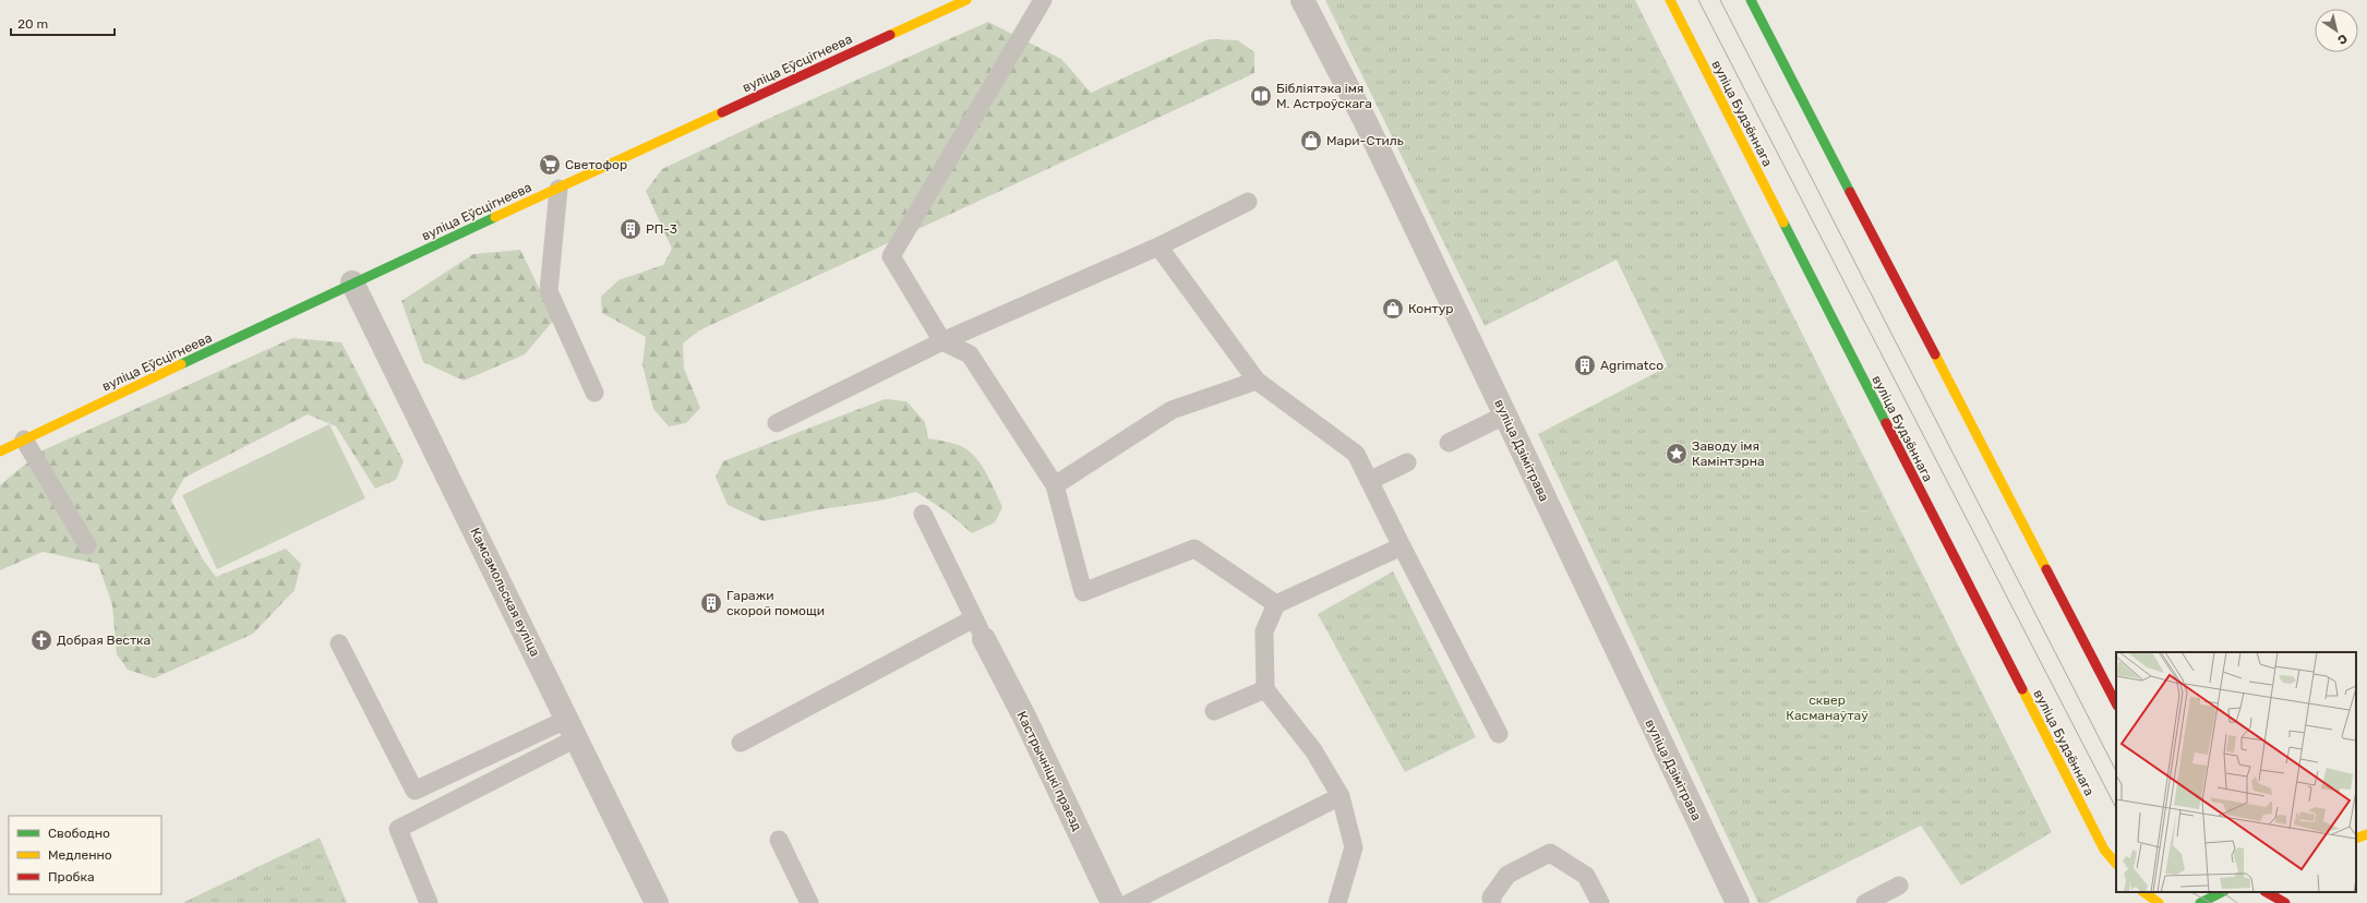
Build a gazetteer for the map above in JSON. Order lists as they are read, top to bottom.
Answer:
{
  "streets": {
    "main road": ["вуліца Еўсцігнеева", "вуліца Будзённага"],
    "street": ["вуліца Дзімітрава", "Камсамольская вуліца", "Кастрычніцкі праезд"]
  },
  "crossings": [
    ["вуліца Еўсцігнеева", "Камсамольская вуліца"]
  ],
  "parks": ["сквер Касманаўтаў"],
  "places": {
    "library": ["Бібліятэка імя М. Астроўскага"],
    "shop": ["Мари-Стиль", "Контур"],
    "supermarket": ["Светофор"],
    "building": ["РП-3", "Agrimatco", "Гаражи скорой помощи"],
    "place": ["Заводу імя Камінтэрна"],
    "church": ["Добрая Вестка"]
  },
  "legend": ["Свободно", "Медленно", "Пробка"],
  "scale_bar": "20 m",
  "north": "bottom right"
}
